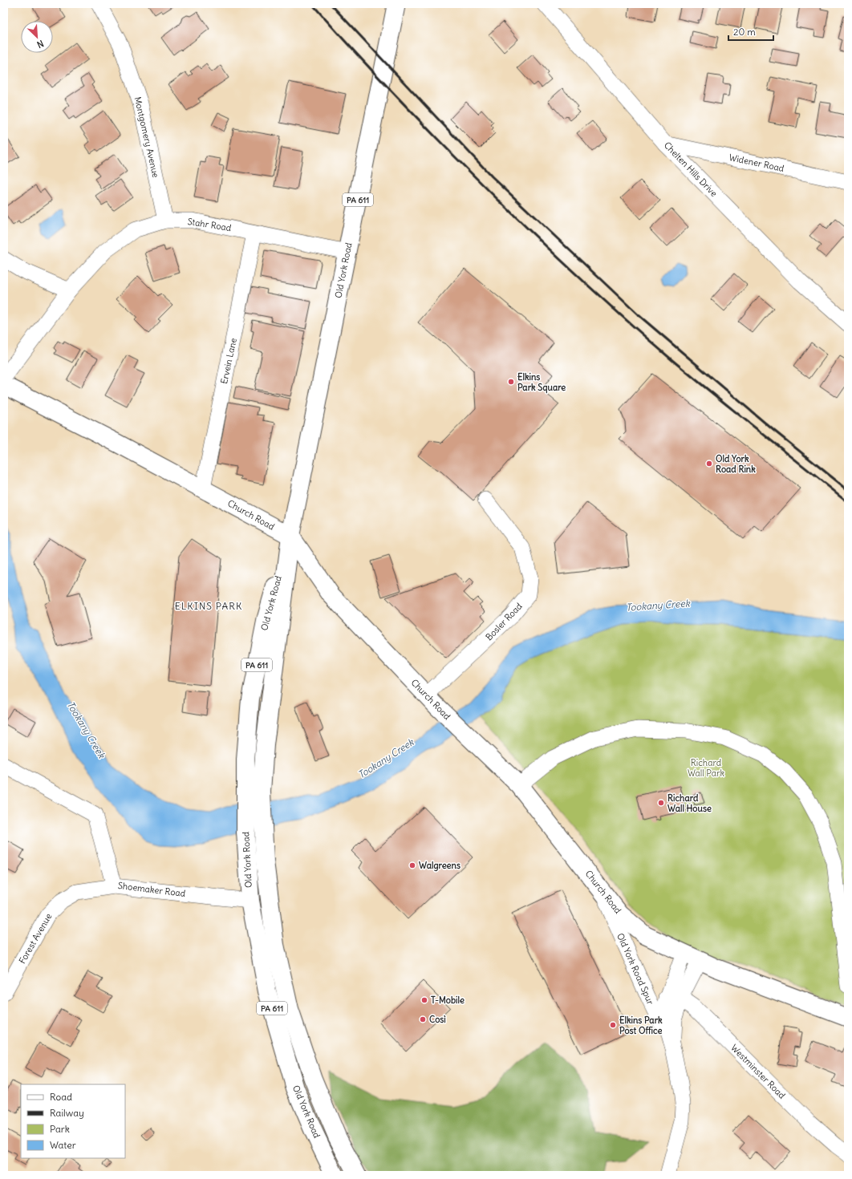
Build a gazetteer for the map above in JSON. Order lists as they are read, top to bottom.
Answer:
{
  "streets": {
    "main road": ["PA 611", "Old York Road", "Church Road"],
    "street": [
      "Montgomery Avenue",
      "Widener Road",
      "Chelten Hills Drive",
      "Stahr Road",
      "Ervein Lane",
      "Bosler Road",
      "Shoemaker Road",
      "Forest Avenue",
      "Old York Road Spur",
      "Westminster Road"
    ]
  },
  "crossings": [
    ["Montgomery Avenue", "Stahr Road"],
    ["Widener Road", "Chelten Hills Drive"],
    ["Stahr Road", "Old York Road"],
    ["Stahr Road", "Ervein Lane"],
    ["Old York Road", "Church Road"],
    ["Old York Road", "Shoemaker Road"],
    ["Ervein Lane", "Church Road"],
    ["Church Road", "Bosler Road"],
    ["Church Road", "Old York Road Spur"],
    ["Shoemaker Road", "Forest Avenue"],
    ["Old York Road Spur", "Westminster Road"]
  ],
  "districts": ["ELKINS PARK"],
  "water": ["Tookany Creek"],
  "parks": ["Richard Wall Park"],
  "places": [
    "Elkins Park Square",
    "Old York Road Rink",
    "Richard Wall House",
    "Walgreens",
    "T-Mobile",
    "Così",
    "Elkins Park Post Office"
  ],
  "legend": [
    "Road",
    "Railway",
    "Park",
    "Water"
  ],
  "scale_bar": "20 m",
  "north": "bottom right"
}
